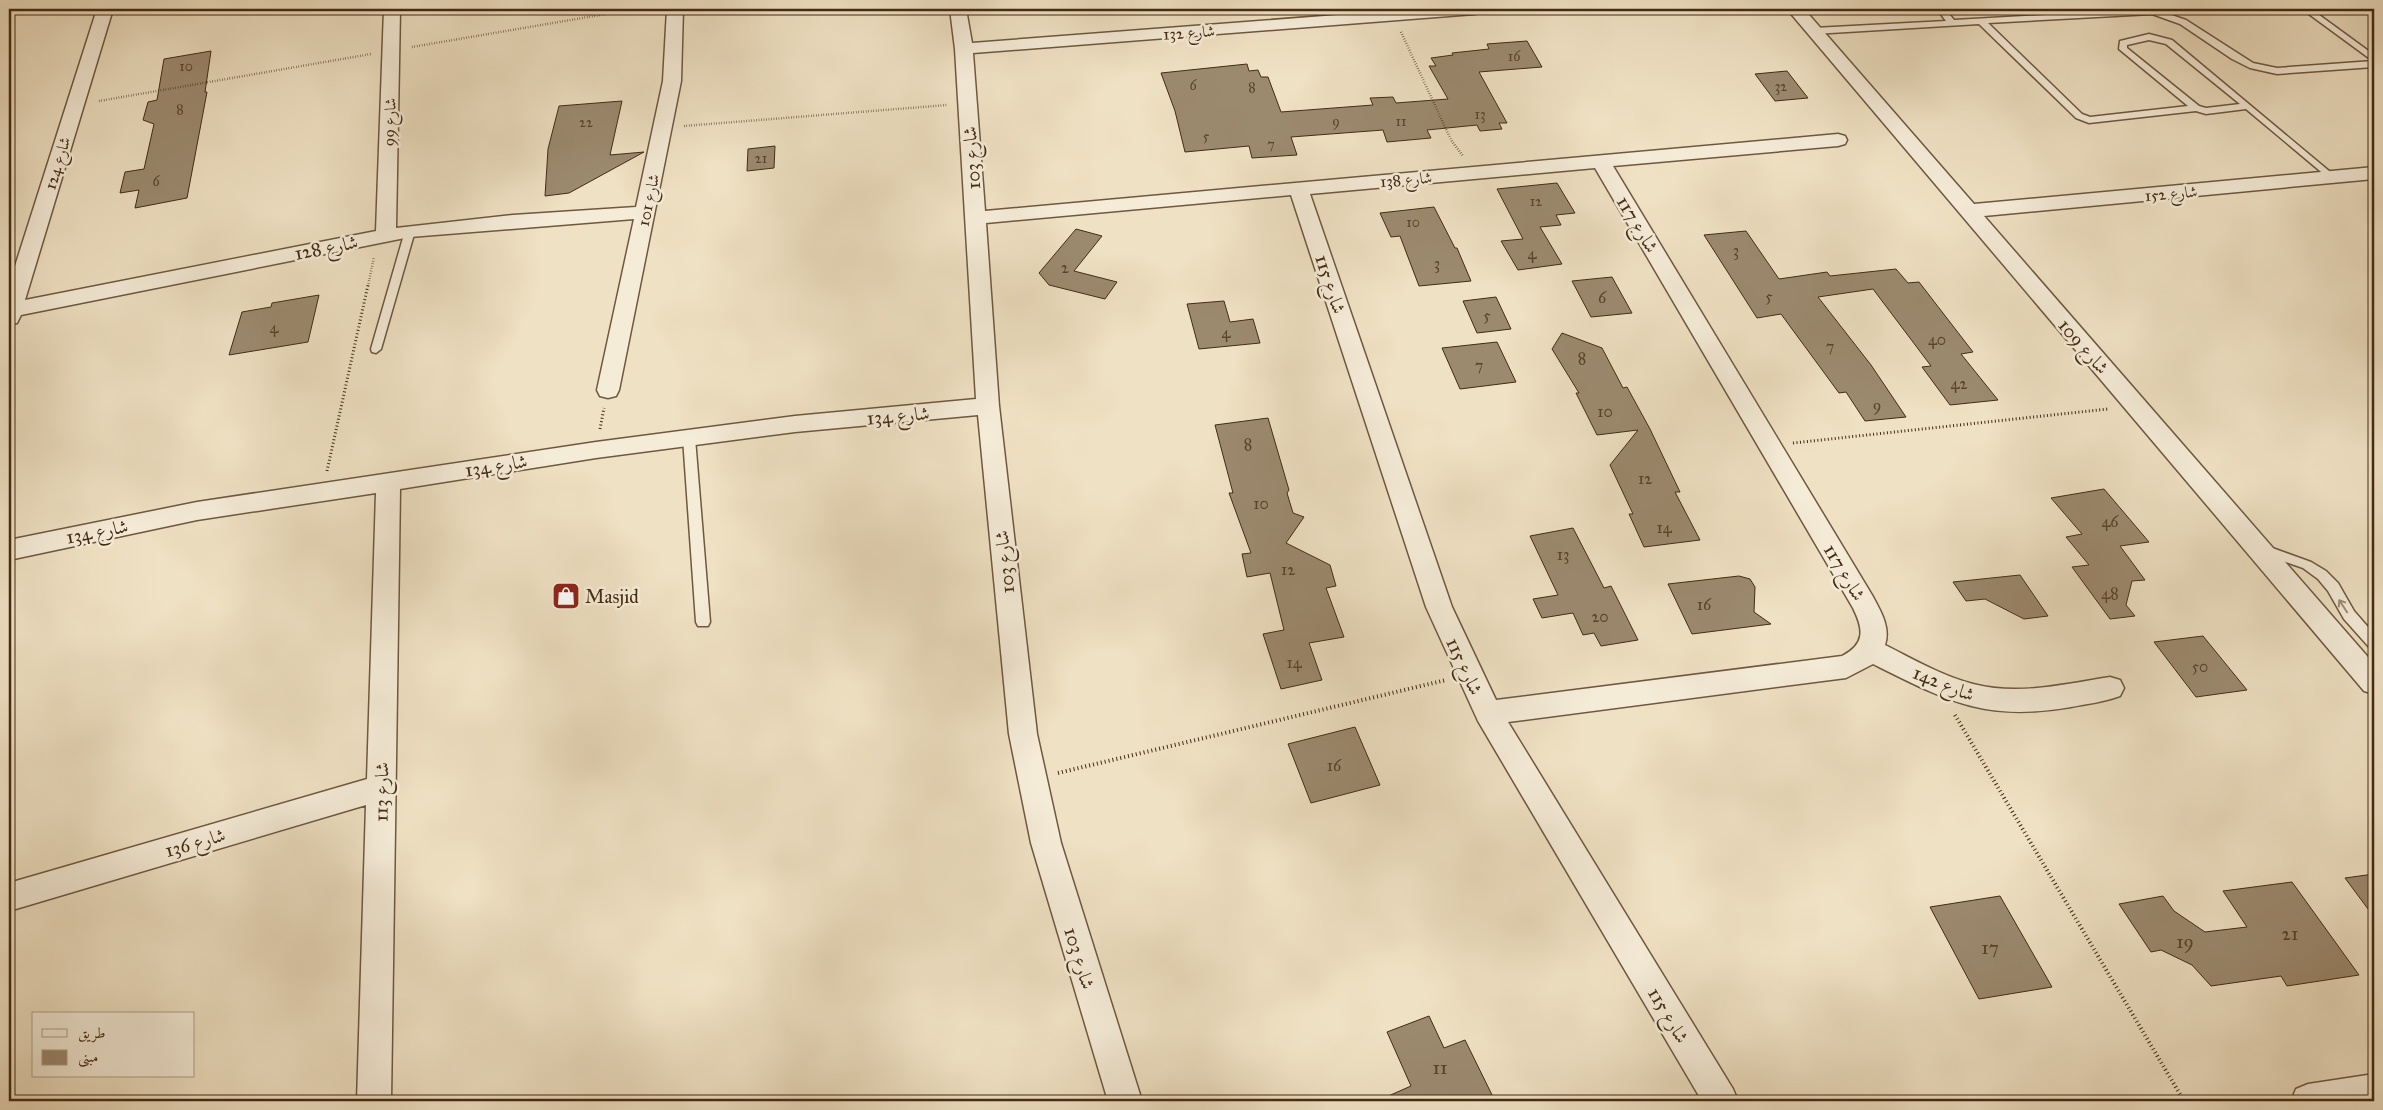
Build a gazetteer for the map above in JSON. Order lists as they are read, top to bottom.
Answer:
{
  "streets": {
    "street": [
      "شارع 132",
      "شارع 99",
      "شارع 103",
      "شارع 124",
      "شارع 138",
      "شارع 152",
      "شارع 101",
      "شارع 117",
      "شارع 128",
      "شارع 115",
      "شارع 109",
      "شارع 134",
      "شارع 142",
      "شارع 113",
      "شارع 136"
    ]
  },
  "crossings": [
    ["شارع 132", "شارع 103"],
    ["شارع 99", "شارع 128"],
    ["شارع 103", "شارع 138"],
    ["شارع 103", "شارع 134"],
    ["شارع 124", "شارع 128"],
    ["شارع 138", "شارع 117"],
    ["شارع 138", "شارع 115"],
    ["شارع 152", "شارع 109"],
    ["شارع 101", "شارع 128"],
    ["شارع 117", "شارع 142"],
    ["شارع 134", "شارع 113"],
    ["شارع 113", "شارع 136"]
  ],
  "places": {
    "shop": ["Masjid"]
  },
  "house_numbers": [
    "16",
    "10",
    "6",
    "32",
    "8",
    "8",
    "13",
    "9",
    "11",
    "22",
    "5",
    "7",
    "21",
    "6",
    "12",
    "10",
    "3",
    "4",
    "3",
    "2",
    "5",
    "6",
    "5",
    "4",
    "4",
    "40",
    "7",
    "8",
    "7",
    "42",
    "9",
    "10",
    "8",
    "12",
    "10",
    "46",
    "14",
    "13",
    "12",
    "48",
    "16",
    "20",
    "14",
    "50",
    "16",
    "21",
    "19",
    "17",
    "11"
  ],
  "legend": ["طريق", "مبنى"]
}
